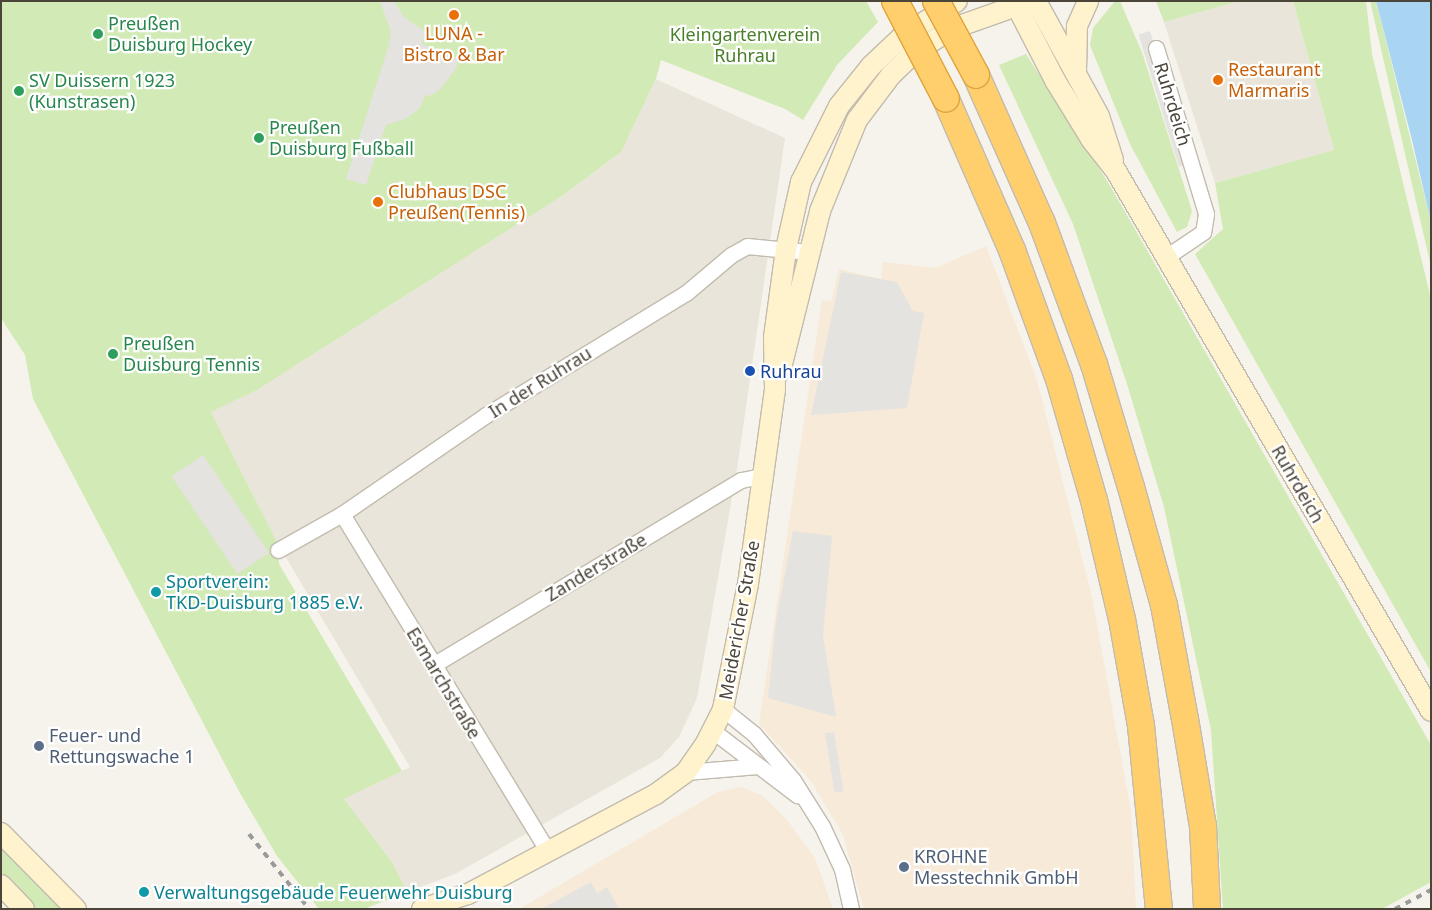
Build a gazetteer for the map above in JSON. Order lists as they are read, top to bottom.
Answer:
{
  "streets": {
    "main road": ["Ruhrdeich", "Meidericher Straße"],
    "street": ["In der Ruhrau", "Zanderstraße", "Esmarchstraße"]
  },
  "crossings": [
    ["Ruhrdeich", "Meidericher Straße"],
    ["In der Ruhrau", "Meidericher Straße"],
    ["In der Ruhrau", "Esmarchstraße"],
    ["Zanderstraße", "Meidericher Straße"],
    ["Zanderstraße", "Esmarchstraße"],
    ["Meidericher Straße", "Esmarchstraße"]
  ],
  "parks": ["Kleingartenverein Ruhrau"],
  "places": [
    "LUNA - Bistro & Bar",
    "Preußen Duisburg Hockey",
    "Restaurant Marmaris",
    "SV Duissern 1923 (Kunstrasen)",
    "Preußen Duisburg Fußball",
    "Clubhaus DSC Preußen(Tennis)",
    "Preußen Duisburg Tennis",
    "Ruhrau",
    "Sportverein: TKD-Duisburg 1885 e.V.",
    "Feuer- und Rettungswache 1",
    "KROHNE Messtechnik GmbH",
    "Verwaltungsgebäude Feuerwehr Duisburg"
  ]
}
